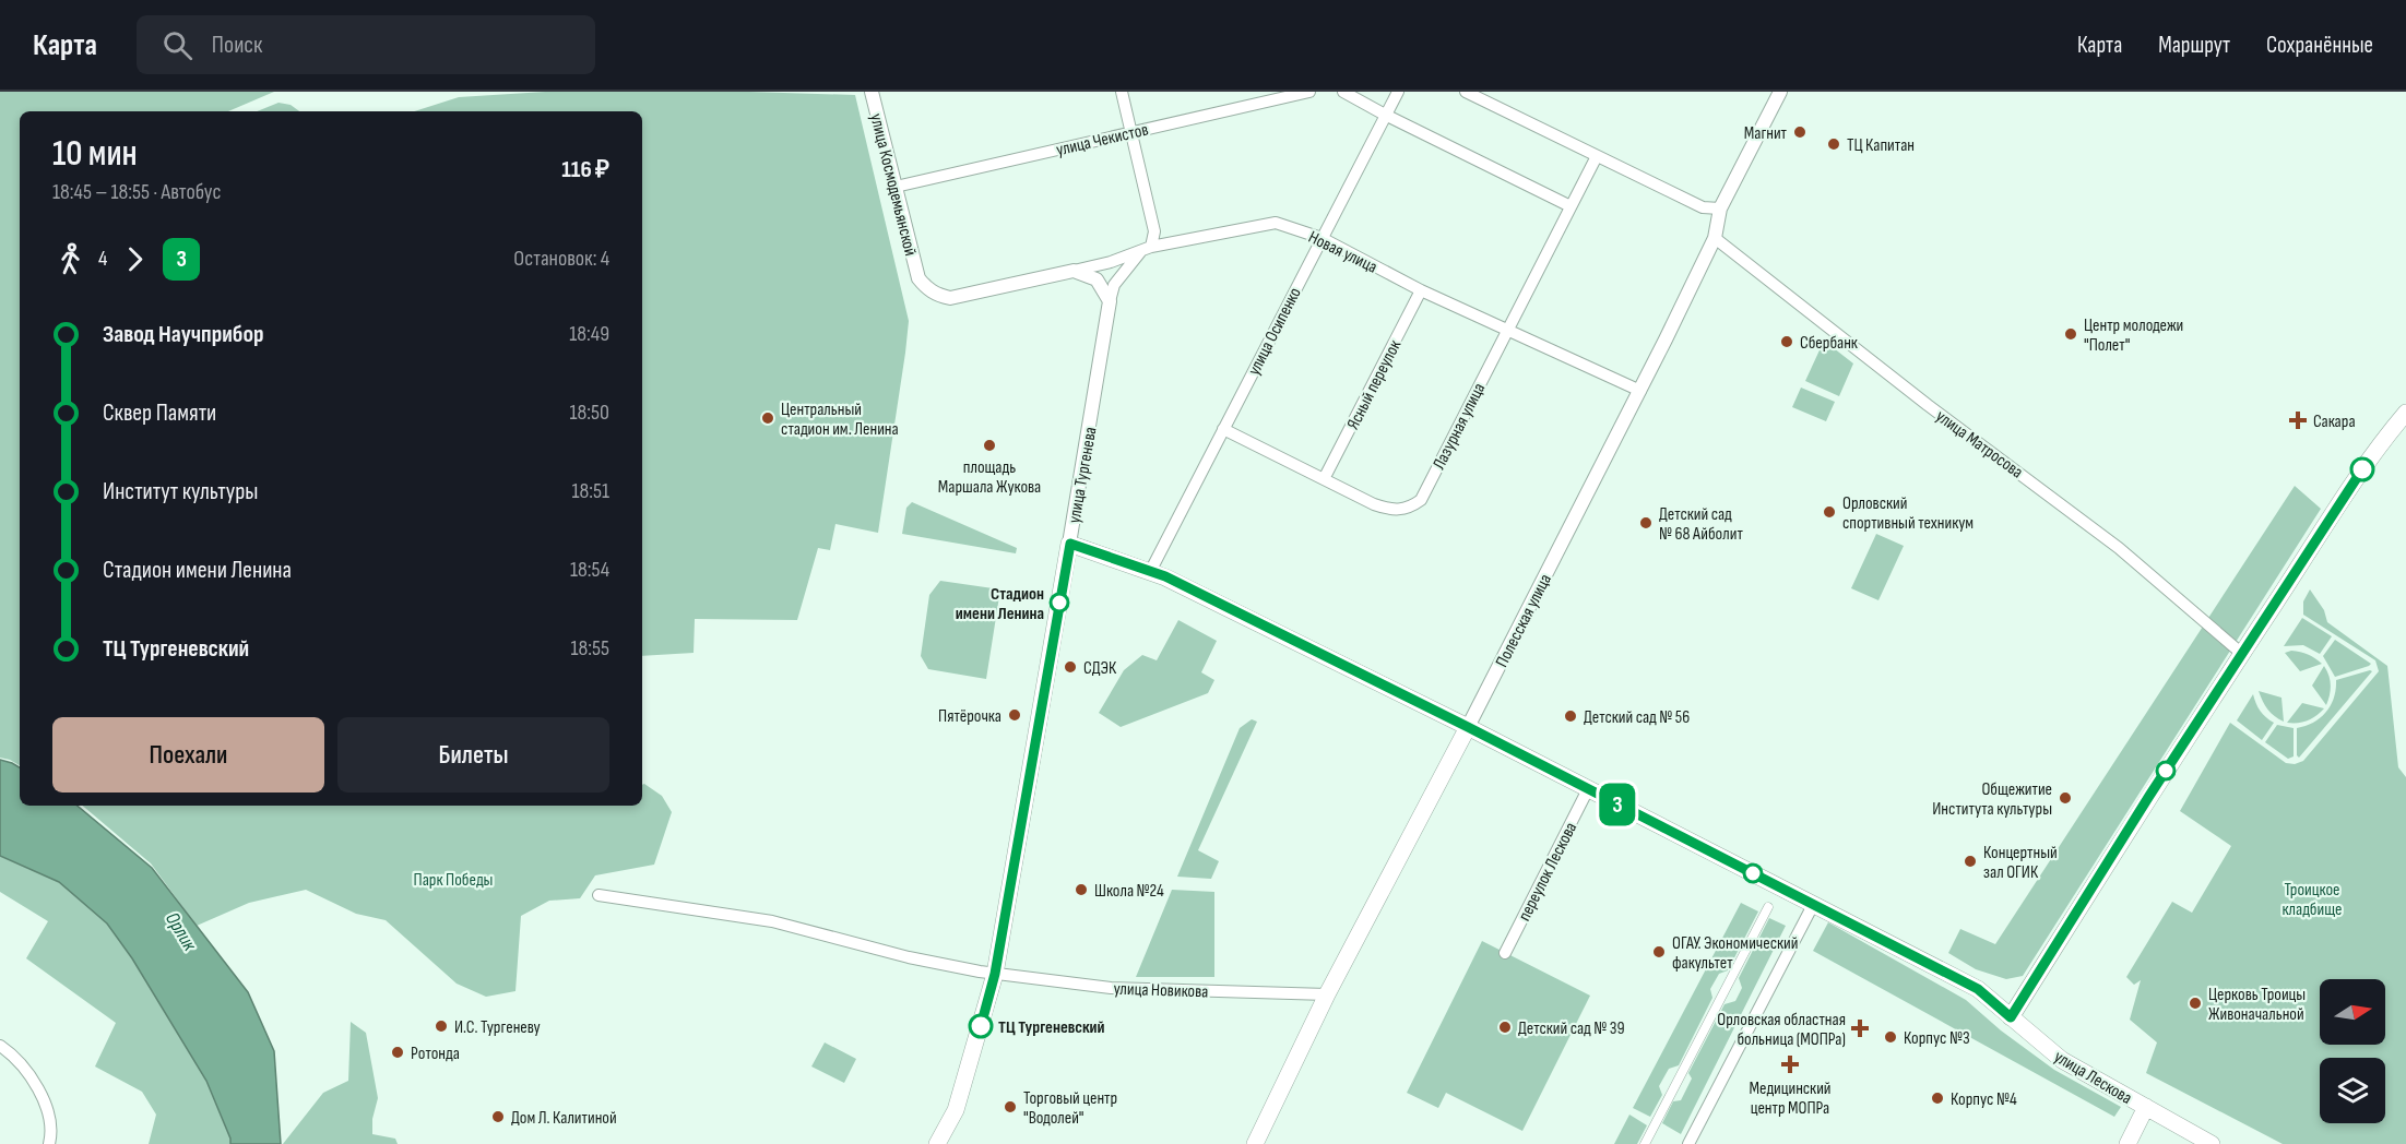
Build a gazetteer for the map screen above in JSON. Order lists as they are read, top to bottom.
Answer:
{
  "streets": {
    "main road": ["улица Тургенева", "Полесская улица", "улица Лескова"],
    "street": [
      "улица Чекистов",
      "улица Космодемьянской",
      "Новая улица",
      "улица Осипенко",
      "Ясный переулок",
      "Лазурная улица",
      "улица Матросова",
      "переулок Лескова",
      "улица Новикова"
    ]
  },
  "crossings": [
    ["улица Чекистов", "улица Космодемьянской"],
    ["улица Космодемьянской", "Новая улица"],
    ["Новая улица", "улица Осипенко"],
    ["Новая улица", "Ясный переулок"],
    ["Новая улица", "Лазурная улица"],
    ["Новая улица", "Полесская улица"],
    ["улица Осипенко", "Лазурная улица"],
    ["улица Осипенко", "улица Лескова"],
    ["Ясный переулок", "Лазурная улица"],
    ["улица Матросова", "Полесская улица"],
    ["улица Тургенева", "улица Новикова"],
    ["улица Тургенева", "улица Лескова"],
    ["Полесская улица", "улица Новикова"],
    ["Полесская улица", "улица Лескова"],
    ["переулок Лескова", "улица Лескова"]
  ],
  "water": ["Орлик"],
  "parks": ["Парк Победы", "Троицкое кладбище"],
  "places": {
    "other": [
      "Магнит",
      "ТЦ Капитан",
      "Центр молодежи \"Полет\"",
      "Сбербанк",
      "Центральный стадион им. Ленина",
      "площадь Маршала Жукова",
      "Орловский спортивный техникум",
      "Детский сад № 68 Айболит",
      "Стадион имени Ленина",
      "СДЭК",
      "Пятёрочка",
      "Детский сад № 56",
      "Общежитие Института культуры",
      "Концертный зал ОГИК",
      "Школа №24",
      "ОГАУ. Экономический факультет",
      "Церковь Троицы Живоначальной",
      "И.С. Тургеневу",
      "ТЦ Тургеневский",
      "Детский сад № 39",
      "Корпус №3",
      "Ротонда",
      "Корпус №4",
      "Торговый центр \"Водолей\"",
      "Дом Л. Калитиной"
    ],
    "health": ["Сакара", "Орловская областная больница (МОПРа)", "Медицинский центр МОПРа"]
  },
  "lines": ["bus line 3"],
  "north": "right",
  "page": {
    "header": "Карта",
    "search": "Поиск",
    "nav": ["Карта", "Маршрут", "Сохранённые"],
    "on_map": "3",
    "heading": ["10 мин", "18:45 – 18:55 · Автобус", "116 ₽"],
    "legs": ["4", "3", "Остановок: 4"],
    "list": [
      {
        "name": "Завод Научприбор",
        "value": "18:49"
      },
      {
        "name": "Сквер Памяти",
        "value": "18:50"
      },
      {
        "name": "Институт культуры",
        "value": "18:51"
      },
      {
        "name": "Стадион имени Ленина",
        "value": "18:54"
      },
      {
        "name": "ТЦ Тургеневский",
        "value": "18:55"
      }
    ],
    "buttons": ["Поехали", "Билеты"]
  }
}
